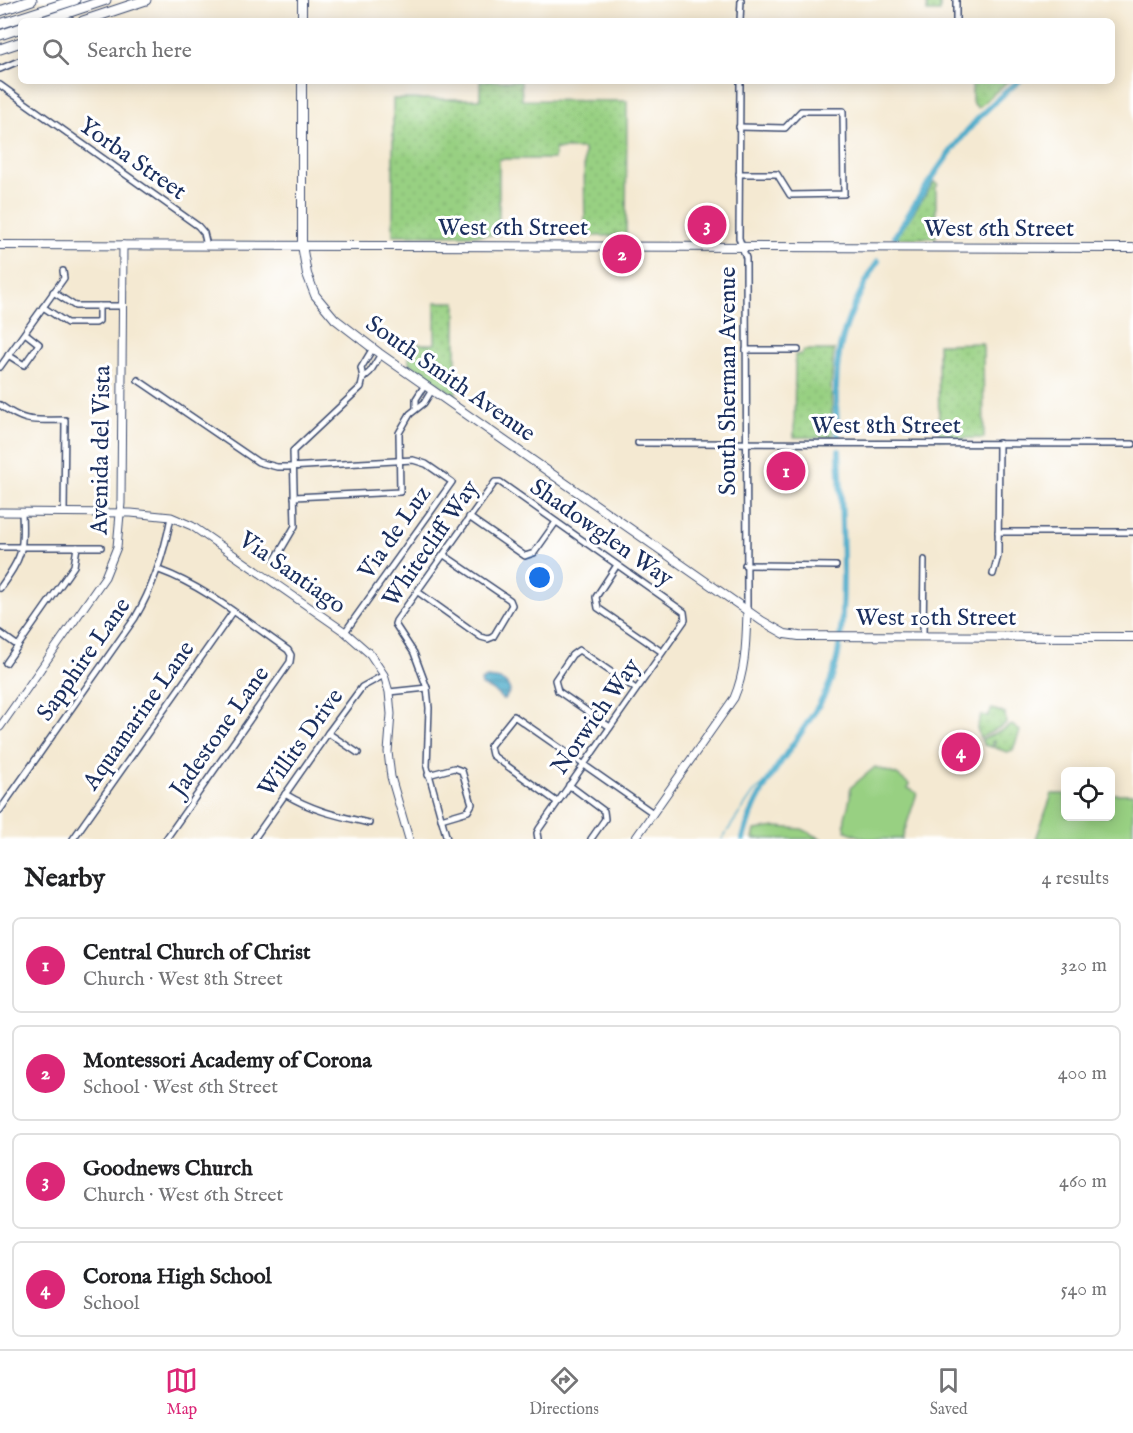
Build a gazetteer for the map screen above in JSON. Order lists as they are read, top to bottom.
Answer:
{
  "streets": {
    "main road": ["West 6th Street", "South Smith Avenue", "West 10th Street"],
    "street": [
      "Yorba Street",
      "South Sherman Avenue",
      "West 8th Street",
      "Avenida del Vista",
      "Via de Luz",
      "Shadowglen Way",
      "Whitecliff Way",
      "Via Santiago",
      "Sapphire Lane",
      "Aquamarine Lane",
      "Norwich Way",
      "Jadestone Lane",
      "Willits Drive"
    ]
  },
  "crossings": [
    ["Yorba Street", "West 6th Street"],
    ["West 6th Street", "South Smith Avenue"],
    ["West 6th Street", "South Sherman Avenue"],
    ["West 6th Street", "Avenida del Vista"],
    ["South Smith Avenue", "South Sherman Avenue"],
    ["South Smith Avenue", "West 10th Street"],
    ["South Sherman Avenue", "West 8th Street"],
    ["South Sherman Avenue", "West 10th Street"],
    ["Avenida del Vista", "Via Santiago"],
    ["Via de Luz", "Via Santiago"],
    ["Shadowglen Way", "Whitecliff Way"],
    ["Shadowglen Way", "Norwich Way"],
    ["Via Santiago", "Sapphire Lane"],
    ["Via Santiago", "Willits Drive"],
    ["Sapphire Lane", "Jadestone Lane"],
    ["Aquamarine Lane", "Jadestone Lane"]
  ],
  "page": {
    "search": "Search here",
    "pins": [
      "3",
      "2",
      "1",
      "4"
    ],
    "heading": ["Nearby", "4 results"],
    "list": [
      {
        "mark": "1",
        "name": "Central Church of Christ",
        "note": "Church · West 8th Street",
        "value": "320 m"
      },
      {
        "mark": "2",
        "name": "Montessori Academy of Corona",
        "note": "School · West 6th Street",
        "value": "400 m"
      },
      {
        "mark": "3",
        "name": "Goodnews Church",
        "note": "Church · West 6th Street",
        "value": "460 m"
      },
      {
        "mark": "4",
        "name": "Corona High School",
        "note": "School",
        "value": "540 m"
      }
    ],
    "nav": ["Map", "Directions", "Saved"]
  }
}
